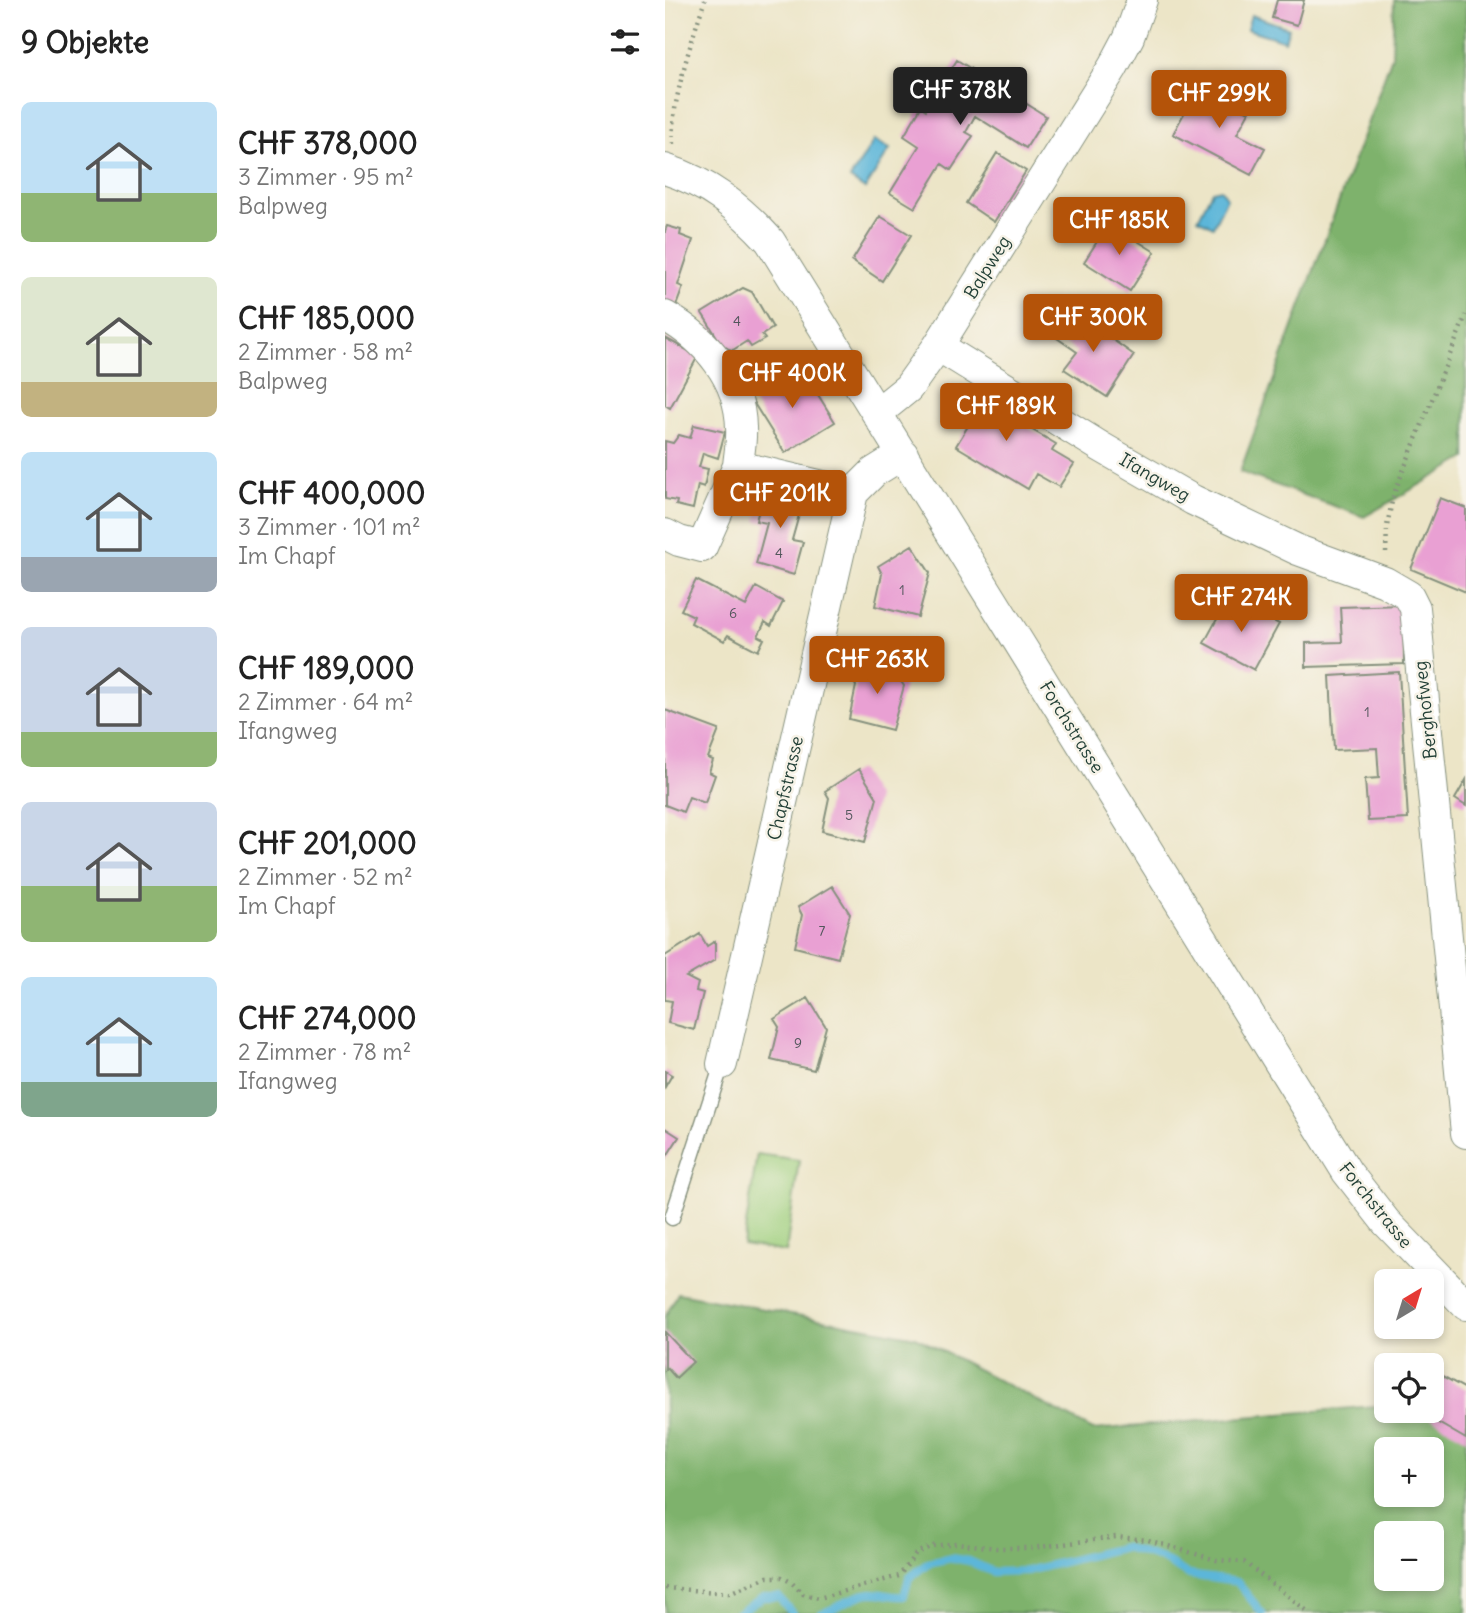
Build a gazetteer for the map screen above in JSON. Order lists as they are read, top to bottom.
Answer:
{
  "streets": {
    "street": [
      "Balpweg",
      "Ifangweg",
      "Berghofweg",
      "Forchstrasse",
      "Chapfstrasse"
    ]
  },
  "crossings": [
    ["Balpweg", "Ifangweg"],
    ["Balpweg", "Forchstrasse"],
    ["Ifangweg", "Berghofweg"]
  ],
  "house_numbers": [
    "4",
    "4",
    "1",
    "6",
    "1",
    "5",
    "7",
    "9"
  ],
  "north": "top right",
  "page": {
    "heading": "9 Objekte",
    "price": [
      "CHF 378K",
      "CHF 299K",
      "CHF 185K",
      "CHF 300K",
      "CHF 400K",
      "CHF 189K",
      "CHF 201K",
      "CHF 274K",
      "CHF 263K"
    ],
    "list": [
      {
        "name": "CHF 378,000",
        "note": "3 Zimmer · 95 m² · Balpweg"
      },
      {
        "name": "CHF 185,000",
        "note": "2 Zimmer · 58 m² · Balpweg"
      },
      {
        "name": "CHF 400,000",
        "note": "3 Zimmer · 101 m² · Im Chapf"
      },
      {
        "name": "CHF 189,000",
        "note": "2 Zimmer · 64 m² · Ifangweg"
      },
      {
        "name": "CHF 201,000",
        "note": "2 Zimmer · 52 m² · Im Chapf"
      },
      {
        "name": "CHF 274,000",
        "note": "2 Zimmer · 78 m² · Ifangweg"
      }
    ],
    "map_buttons": ["+", "−"]
  }
}
